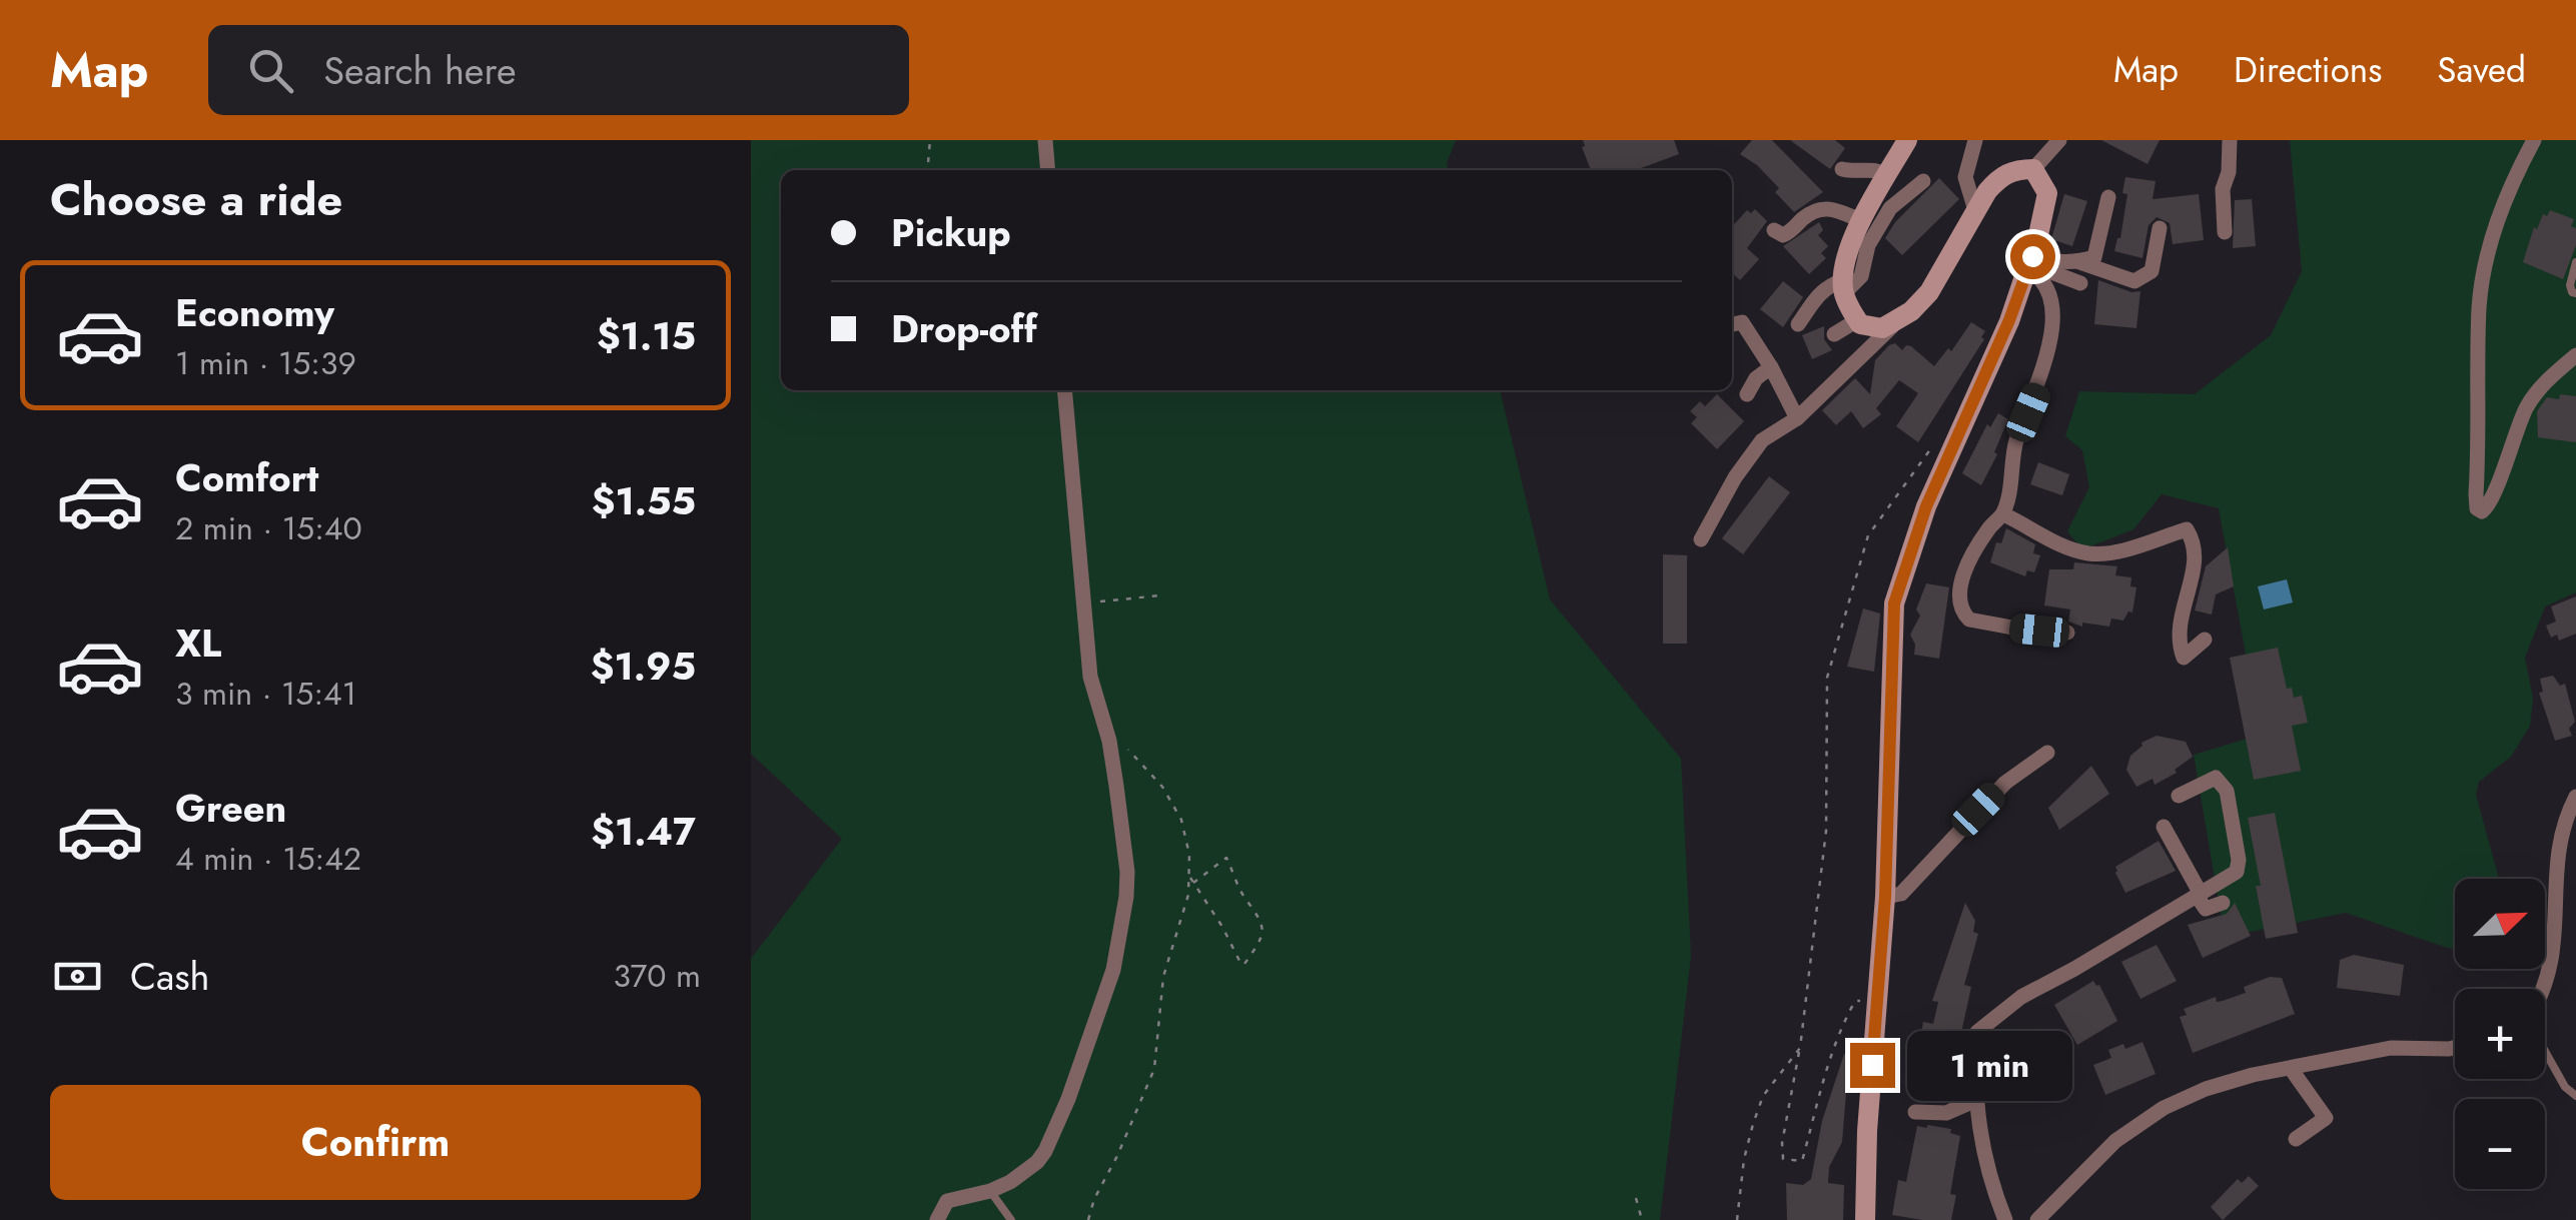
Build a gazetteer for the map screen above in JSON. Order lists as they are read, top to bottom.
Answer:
{
  "north": "top right",
  "page": {
    "header": "Map",
    "search": "Search here",
    "nav": ["Map", "Directions", "Saved"],
    "heading": "Choose a ride",
    "banner": ["Pickup", "Drop-off"],
    "list": [
      {
        "name": "Economy",
        "note": "1 min · 15:39",
        "value": "$1.15"
      },
      {
        "name": "Comfort",
        "note": "2 min · 15:40",
        "value": "$1.55"
      },
      {
        "name": "XL",
        "note": "3 min · 15:41",
        "value": "$1.95"
      },
      {
        "name": "Green",
        "note": "4 min · 15:42",
        "value": "$1.47"
      }
    ],
    "map_buttons": ["+", "−"],
    "pay": ["Cash", "370 m"],
    "bubble": "1 min",
    "buttons": "Confirm"
  }
}
